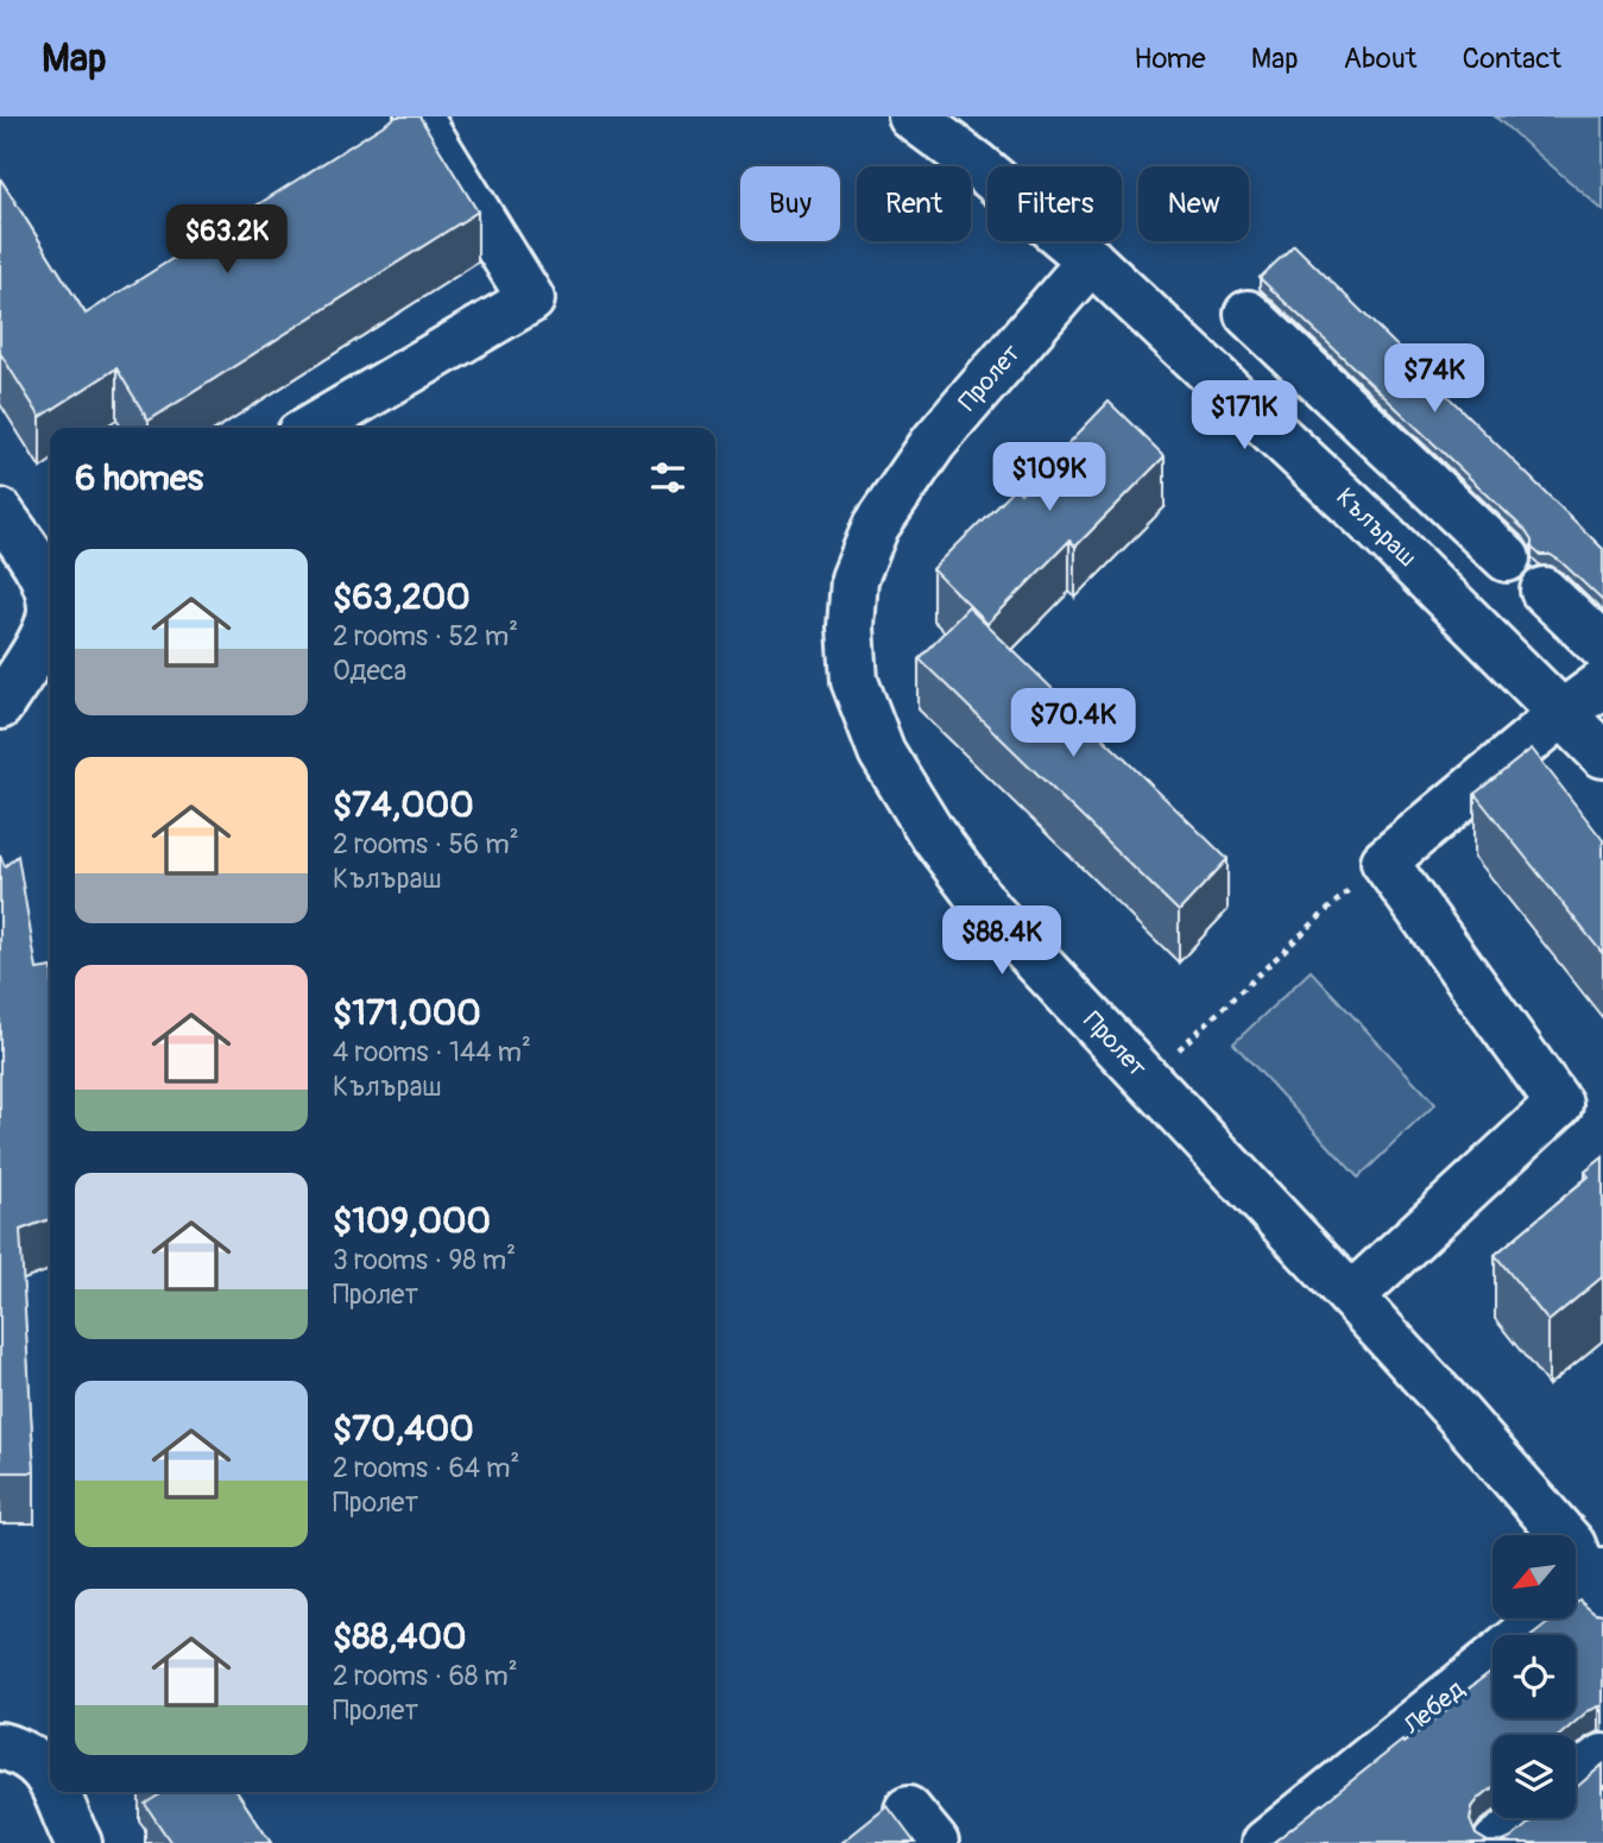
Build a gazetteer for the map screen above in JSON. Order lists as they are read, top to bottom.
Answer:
{
  "streets": {
    "street": ["Пролет", "Кълъраш", "Лебед"]
  },
  "crossings": [
    ["Пролет", "Кълъраш"],
    ["Пролет", "Лебед"]
  ],
  "north": "bottom left",
  "page": {
    "header": "Map",
    "nav": [
      "Home",
      "Map",
      "About",
      "Contact"
    ],
    "chip": [
      "Buy",
      "Rent",
      "Filters",
      "New"
    ],
    "price": [
      "$63.2K",
      "$74K",
      "$171K",
      "$109K",
      "$70.4K",
      "$88.4K"
    ],
    "heading": "6 homes",
    "list": [
      {
        "name": "$63,200",
        "note": "2 rooms · 52 m² · Одеса"
      },
      {
        "name": "$74,000",
        "note": "2 rooms · 56 m² · Кълъраш"
      },
      {
        "name": "$171,000",
        "note": "4 rooms · 144 m² · Кълъраш"
      },
      {
        "name": "$109,000",
        "note": "3 rooms · 98 m² · Пролет"
      },
      {
        "name": "$70,400",
        "note": "2 rooms · 64 m² · Пролет"
      },
      {
        "name": "$88,400",
        "note": "2 rooms · 68 m² · Пролет"
      }
    ]
  }
}
